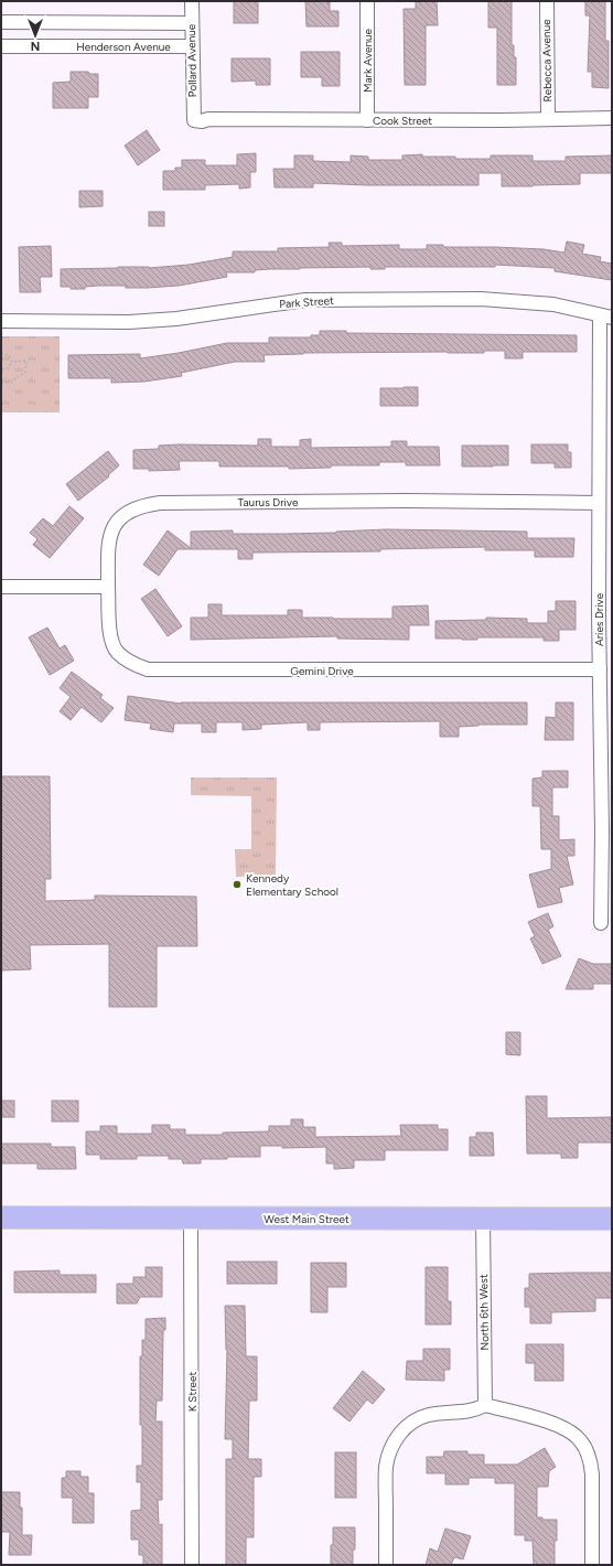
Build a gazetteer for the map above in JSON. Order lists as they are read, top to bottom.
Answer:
{
  "streets": {
    "main road": ["West Main Street"],
    "street": [
      "Henderson Avenue",
      "Pollard Avenue",
      "Mark Avenue",
      "Rebecca Avenue",
      "Cook Street",
      "Park Street",
      "Taurus Drive",
      "Aries Drive",
      "Gemini Drive",
      "North 6th West",
      "K Street"
    ]
  },
  "crossings": [
    ["Henderson Avenue", "Pollard Avenue"],
    ["Pollard Avenue", "Cook Street"],
    ["Mark Avenue", "Cook Street"],
    ["Rebecca Avenue", "Cook Street"],
    ["Park Street", "Aries Drive"],
    ["Taurus Drive", "Aries Drive"],
    ["Taurus Drive", "Gemini Drive"],
    ["Aries Drive", "Gemini Drive"],
    ["West Main Street", "North 6th West"],
    ["West Main Street", "K Street"]
  ],
  "places": ["Kennedy Elementary School"],
  "north": "bottom"
}
